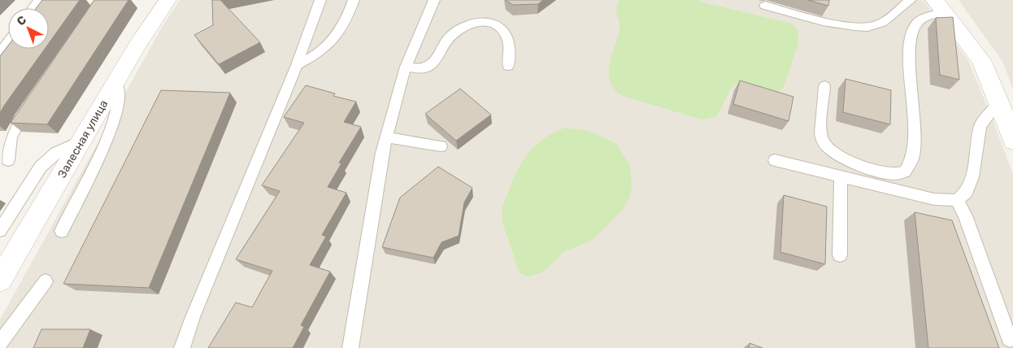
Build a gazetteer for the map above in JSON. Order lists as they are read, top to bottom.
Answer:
{
  "streets": {
    "street": ["Залесная улица"]
  },
  "north": "top left"
}
